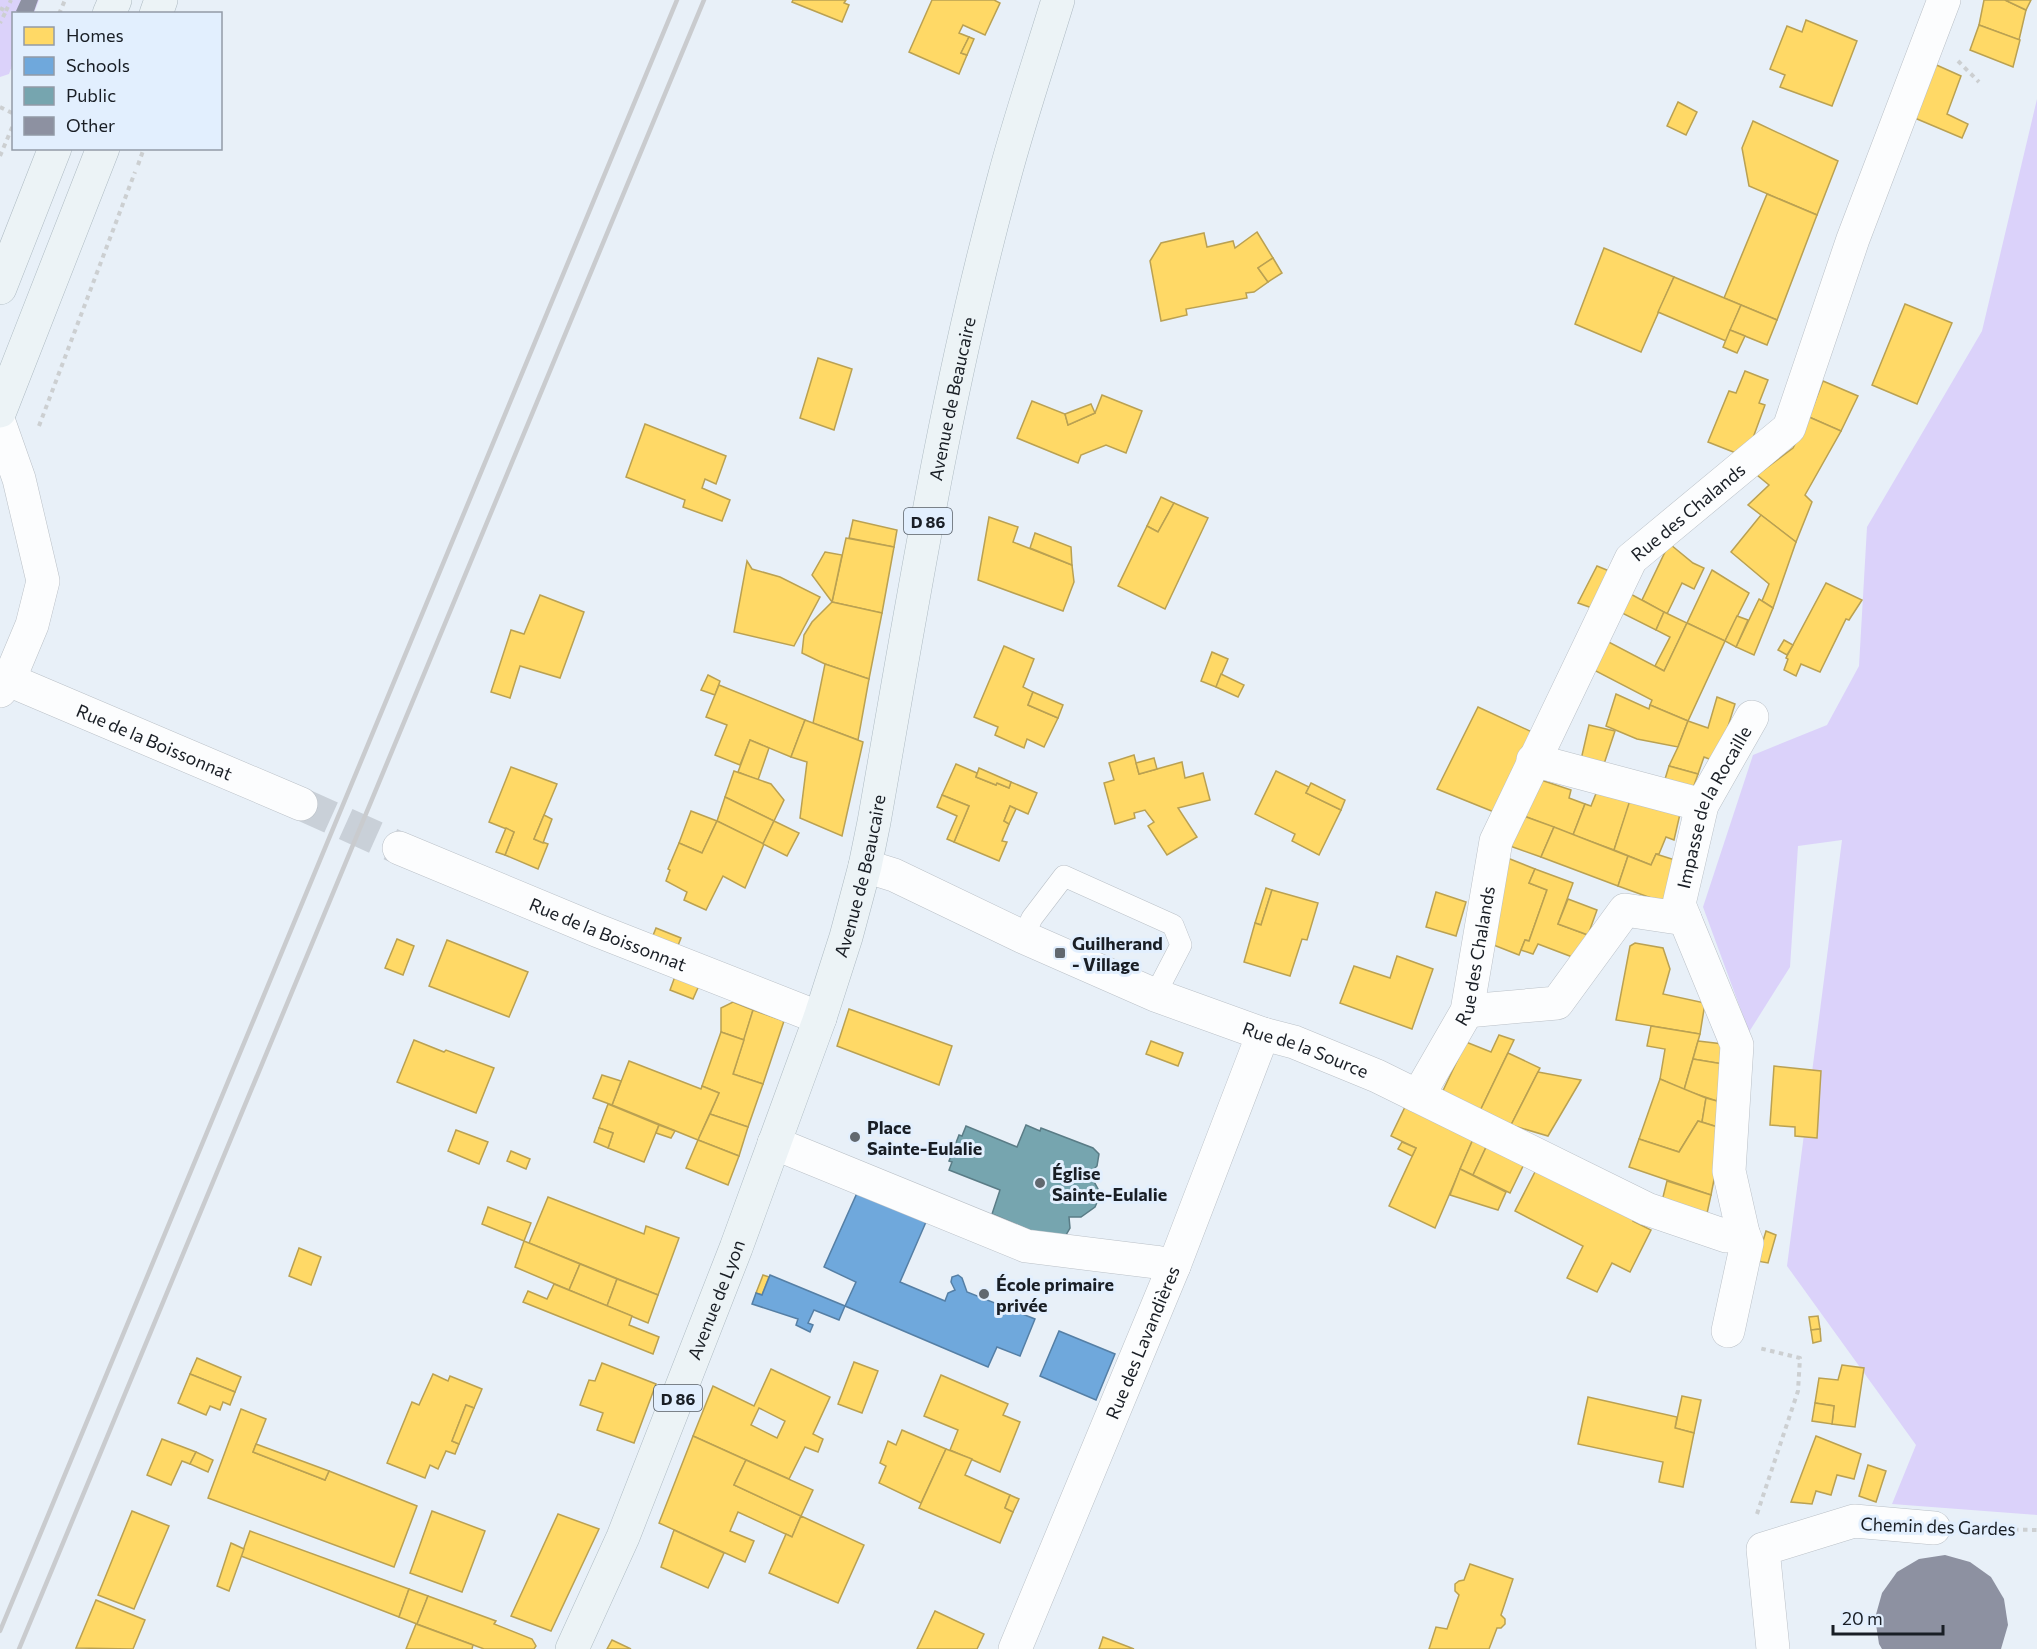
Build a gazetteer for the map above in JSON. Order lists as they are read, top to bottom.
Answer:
{
  "streets": {
    "main road": ["Avenue de Beaucaire", "D 86", "Avenue de Lyon"],
    "street": [
      "Rue des Chalands",
      "Rue de la Boissonnat",
      "Impasse de la Rocaille",
      "Rue de la Source",
      "Rue des Lavandières",
      "Chemin des Gardes"
    ]
  },
  "crossings": [
    ["Avenue de Beaucaire", "Rue de la Boissonnat"],
    ["Avenue de Beaucaire", "Rue de la Source"],
    ["Avenue de Beaucaire", "Avenue de Lyon"],
    ["Rue des Chalands", "Rue de la Source"],
    ["Rue de la Boissonnat", "Avenue de Lyon"],
    ["Impasse de la Rocaille", "Rue de la Source"],
    ["Rue de la Source", "Rue des Lavandières"]
  ],
  "places": {
    "transit": ["Guilherand - Village"],
    "other": ["Place Sainte-Eulalie", "Église Sainte-Eulalie", "École primaire privée"]
  },
  "legend": [
    "Homes",
    "Schools",
    "Public",
    "Other"
  ],
  "scale_bar": "20 m"
}
